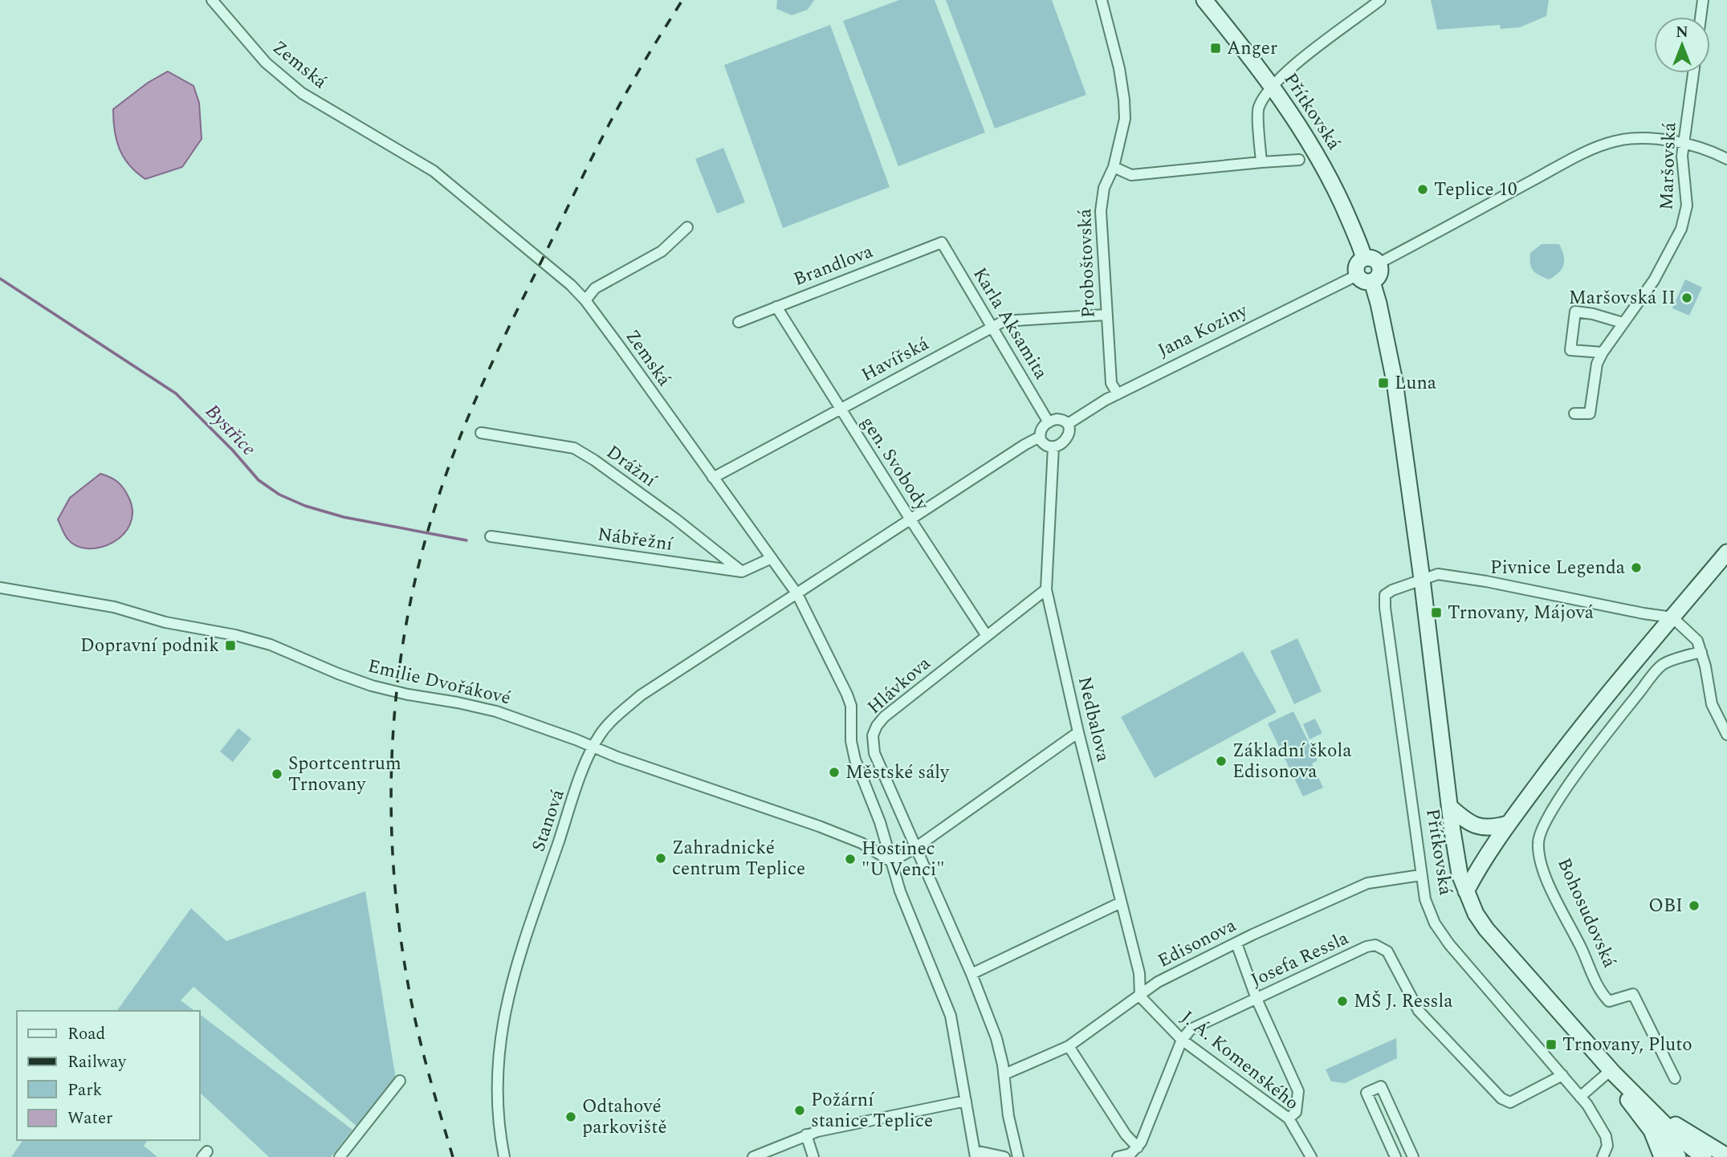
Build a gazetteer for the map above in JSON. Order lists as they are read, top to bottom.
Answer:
{
  "streets": {
    "street": [
      "Zemská",
      "Přítkovská",
      "Maršovská",
      "Proboštovská",
      "Brandlova",
      "Karla Aksamita",
      "Jana Koziny",
      "Havířská",
      "gen. Svobody",
      "Drážní",
      "Nábřežní",
      "Emilie Dvořákové",
      "Hlávkova",
      "Nedbalova",
      "Stanová",
      "Bohosudovská",
      "Edisonova",
      "Josefa Ressla",
      "J. Á. Komenského"
    ]
  },
  "crossings": [
    ["Zemská", "Havířská"],
    ["Zemská", "Emilie Dvořákové"],
    ["Zemská", "Stanová"],
    ["Přítkovská", "Jana Koziny"],
    ["Přítkovská", "Edisonova"],
    ["Přítkovská", "Josefa Ressla"],
    ["Proboštovská", "Jana Koziny"],
    ["Proboštovská", "Havířská"],
    ["Brandlova", "Karla Aksamita"],
    ["Brandlova", "gen. Svobody"],
    ["Karla Aksamita", "Jana Koziny"],
    ["Karla Aksamita", "Havířská"],
    ["Karla Aksamita", "Nedbalova"],
    ["Jana Koziny", "Nedbalova"],
    ["Havířská", "gen. Svobody"],
    ["gen. Svobody", "Hlávkova"],
    ["Drážní", "Nábřežní"],
    ["Emilie Dvořákové", "Stanová"],
    ["Hlávkova", "Nedbalova"],
    ["Hlávkova", "Edisonova"],
    ["Nedbalova", "Edisonova"],
    ["Nedbalova", "J. Á. Komenského"],
    ["Edisonova", "J. Á. Komenského"],
    ["Josefa Ressla", "J. Á. Komenského"]
  ],
  "water": ["Bystřice"],
  "places": {
    "transit": [
      "Anger",
      "Luna",
      "Trnovany, Májová",
      "Dopravní podnik",
      "Trnovany, Pluto"
    ],
    "other": [
      "Teplice 10",
      "Maršovská II",
      "Pivnice Legenda",
      "Základní škola Edisonova",
      "Městské sály",
      "Sportcentrum Trnovany",
      "Zahradnické centrum Teplice",
      "Hostinec \"U Venci\"",
      "OBI",
      "MŠ J. Ressla",
      "Požární stanice Teplice",
      "Odtahové parkoviště"
    ]
  },
  "legend": [
    "Road",
    "Railway",
    "Park",
    "Water"
  ],
  "north": "top"
}
